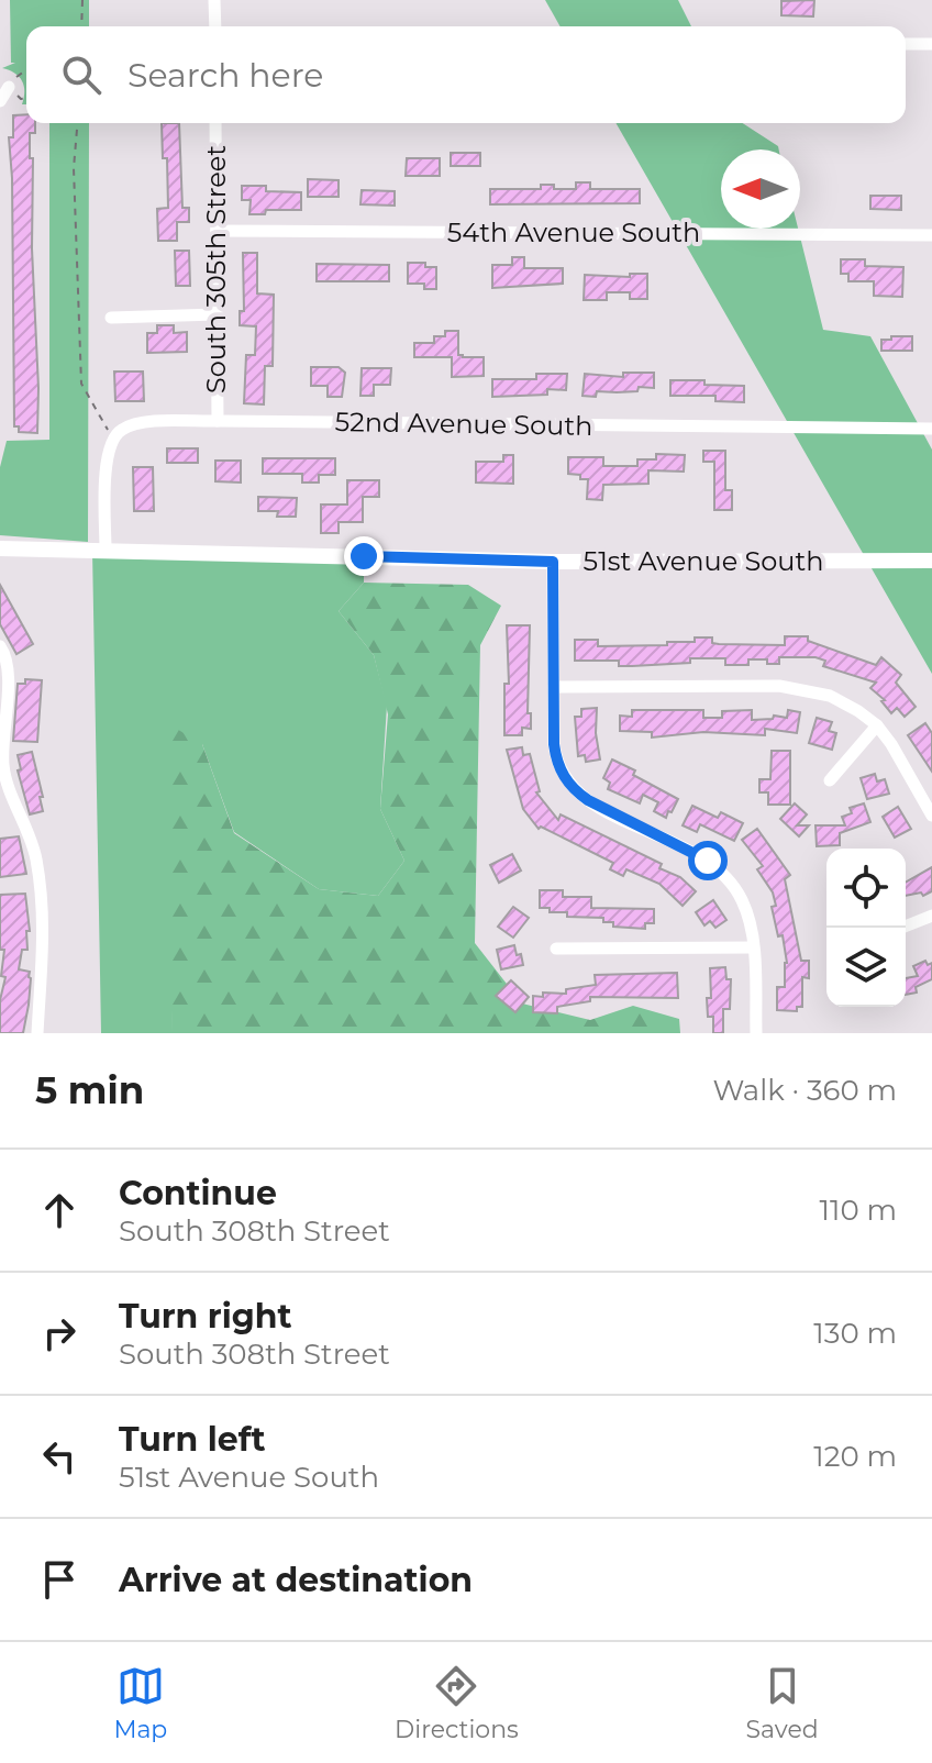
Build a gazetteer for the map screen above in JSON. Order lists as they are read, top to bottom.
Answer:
{
  "streets": {
    "main road": ["51st Avenue South"],
    "street": ["54th Avenue South", "South 305th Street", "52nd Avenue South"]
  },
  "crossings": [
    ["54th Avenue South", "South 305th Street"],
    ["South 305th Street", "52nd Avenue South"]
  ],
  "north": "left",
  "page": {
    "search": "Search here",
    "heading": ["5 min", "Walk · 360 m"],
    "list": [
      ["Continue", "South 308th Street", "110 m"],
      ["Turn right", "South 308th Street", "130 m"],
      ["Turn left", "51st Avenue South", "120 m"],
      "Arrive at destination"
    ],
    "nav": ["Map", "Directions", "Saved"]
  }
}
